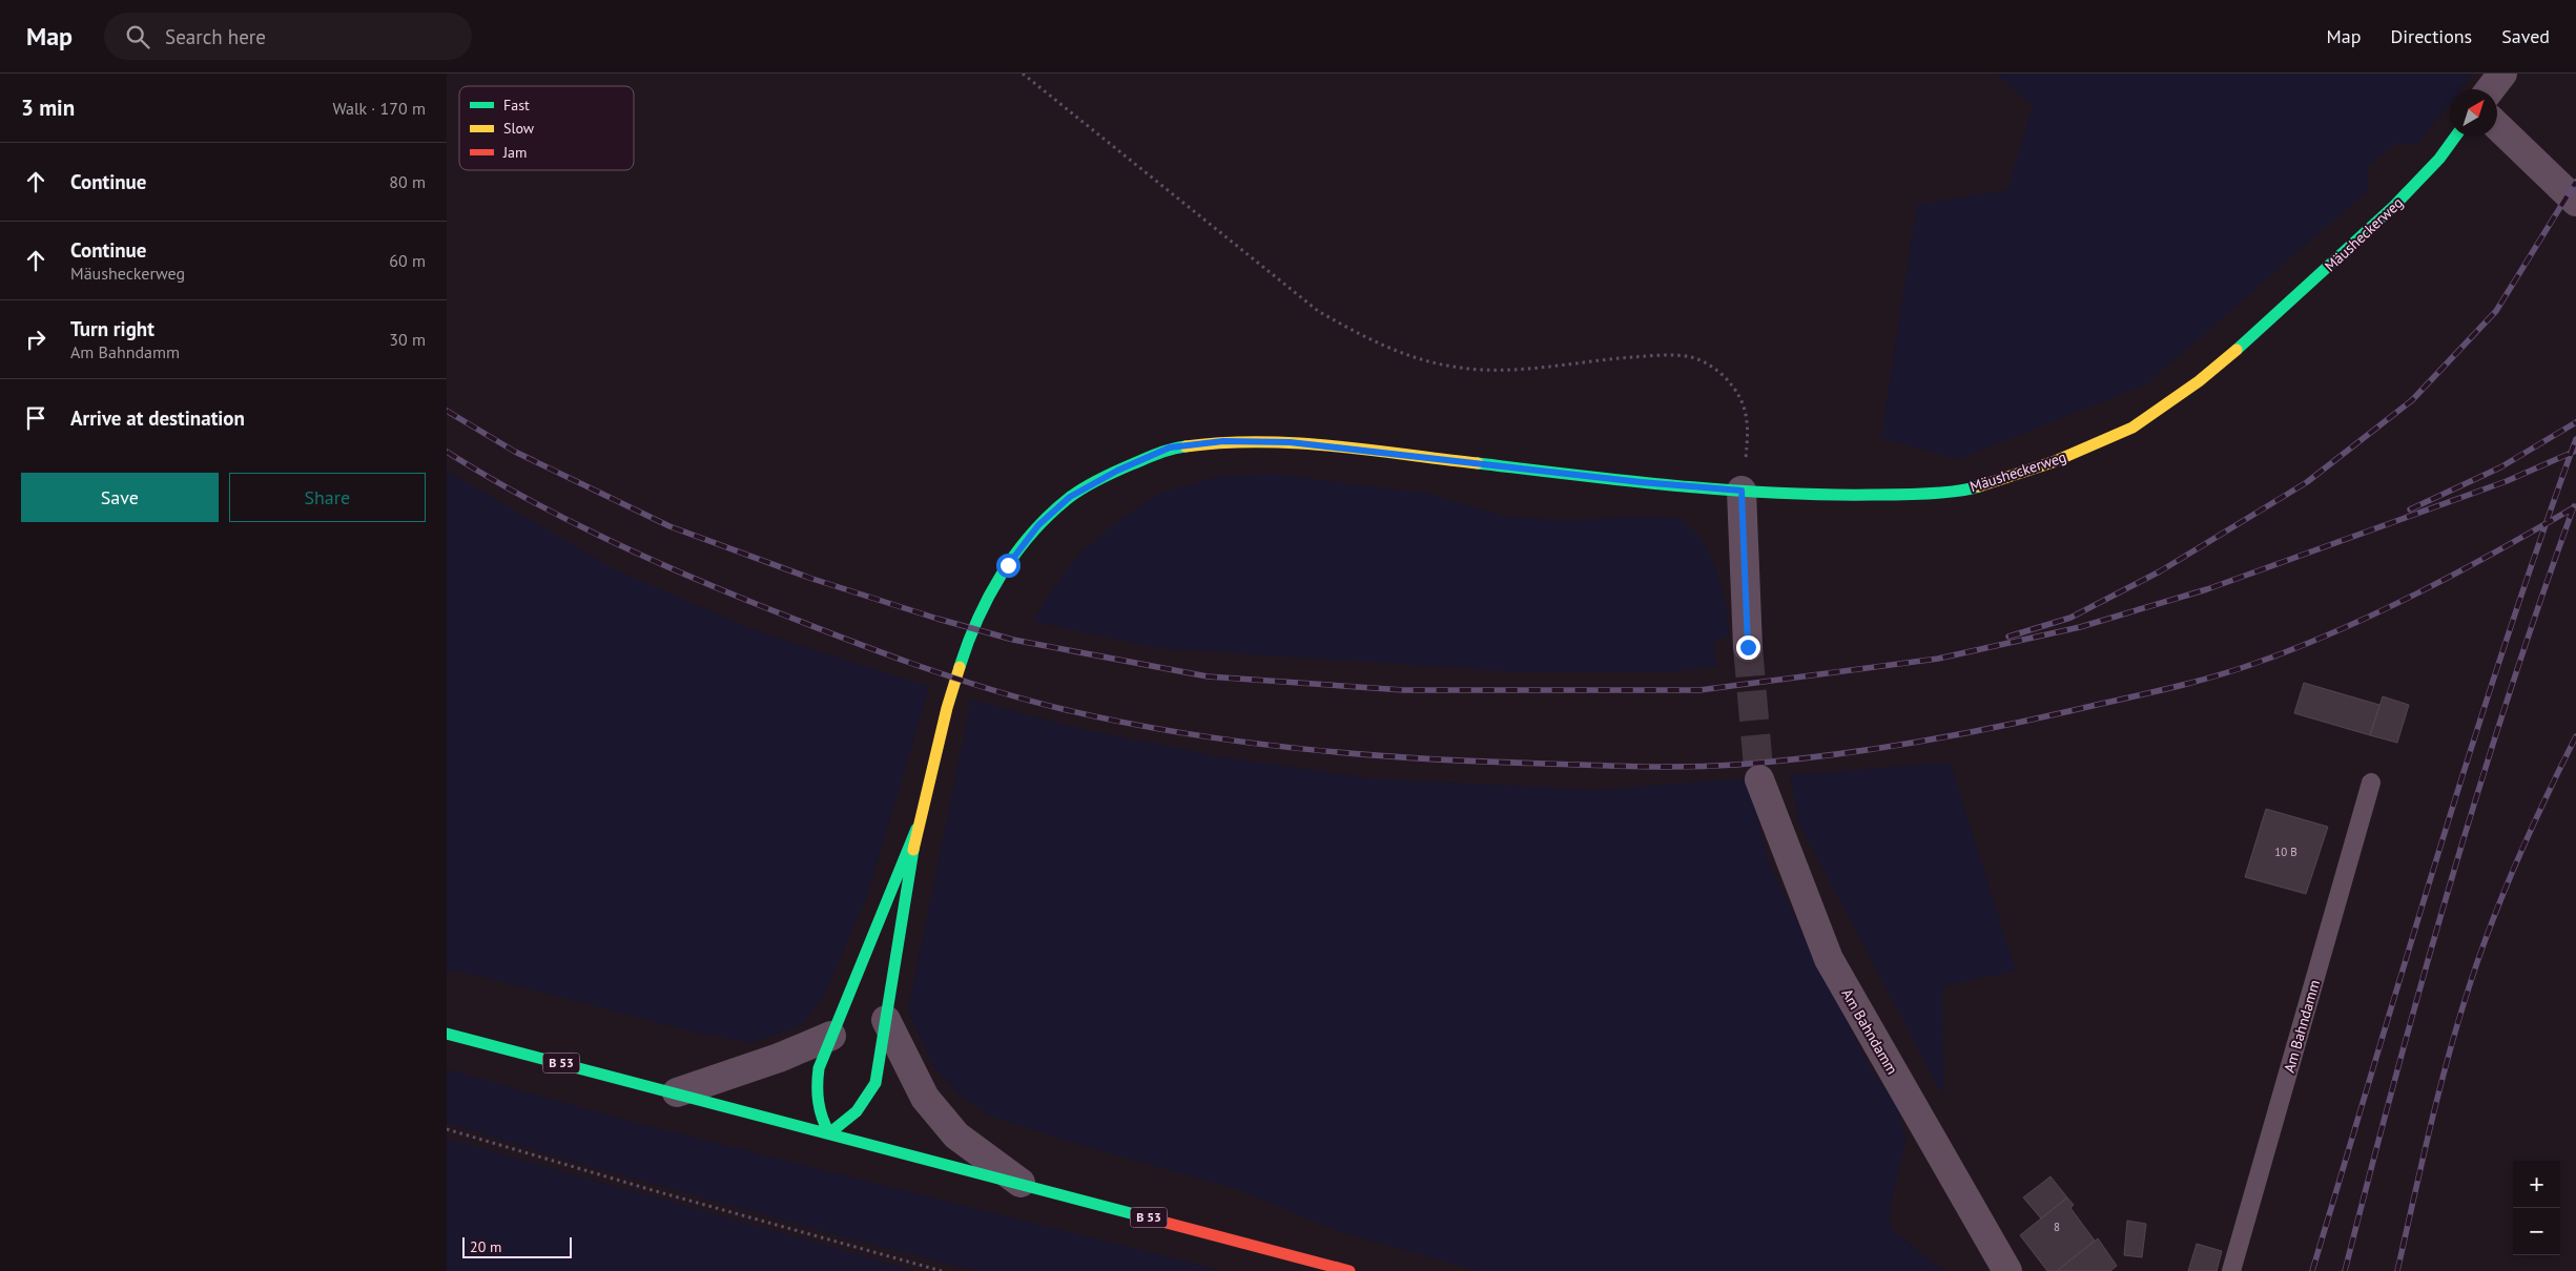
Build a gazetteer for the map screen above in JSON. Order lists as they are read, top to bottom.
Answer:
{
  "streets": {
    "street": ["Mäusheckerweg", "Am Bahndamm", "B 53"]
  },
  "house_numbers": ["10 B", "8"],
  "legend": ["Fast", "Slow", "Jam"],
  "scale_bar": "20 m",
  "north": "top right",
  "page": {
    "header": "Map",
    "search": "Search here",
    "nav": ["Map", "Directions", "Saved"],
    "heading": ["3 min", "Walk · 170 m"],
    "list": [
      ["Continue", "80 m"],
      ["Continue", "Mäusheckerweg", "60 m"],
      ["Turn right", "Am Bahndamm", "30 m"],
      "Arrive at destination"
    ],
    "buttons": ["Save", "Share"],
    "map_buttons": ["+", "−"],
    "scale": "20 m"
  }
}
